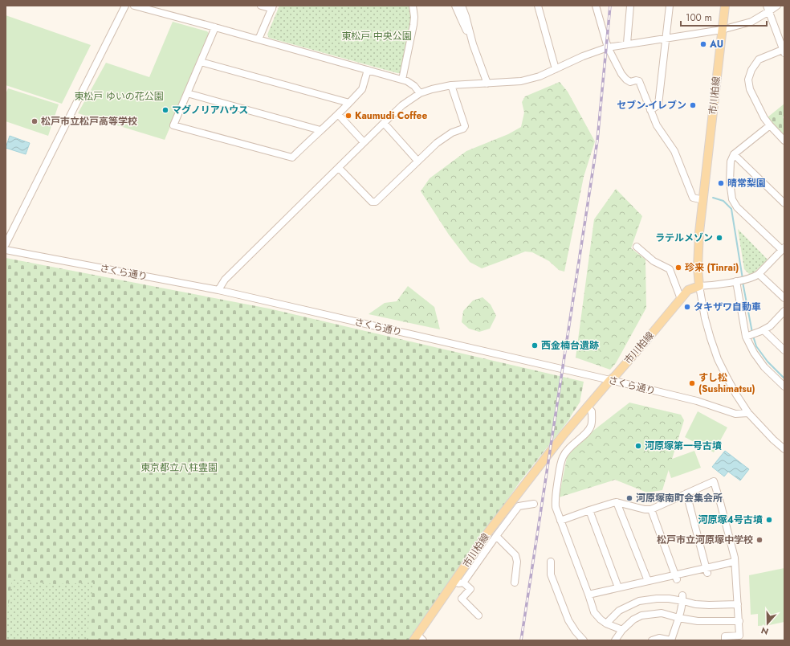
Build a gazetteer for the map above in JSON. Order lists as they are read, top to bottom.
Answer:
{
  "streets": {
    "main road": ["市川柏線"],
    "street": ["さくら通り"]
  },
  "crossings": [
    ["市川柏線", "さくら通り"]
  ],
  "parks": ["東松戸 中央公園", "東松戸 ゆいの花公園", "東京都立八柱霊園"],
  "places": [
    "AU",
    "セブン-イレブン",
    "マグノリアハウス",
    "Kaumudi Coffee",
    "松戸市立松戸高等学校",
    "晴常梨園",
    "ラテルメゾン",
    "珍来 (Tinrai)",
    "タキザワ自動車",
    "西金楠台遺跡",
    "すし松 (Sushimatsu)",
    "河原塚第一号古墳",
    "河原塚南町会集会所",
    "河原塚4号古墳",
    "松戸市立河原塚中学校"
  ],
  "scale_bar": "100 m",
  "north": "bottom"
}
